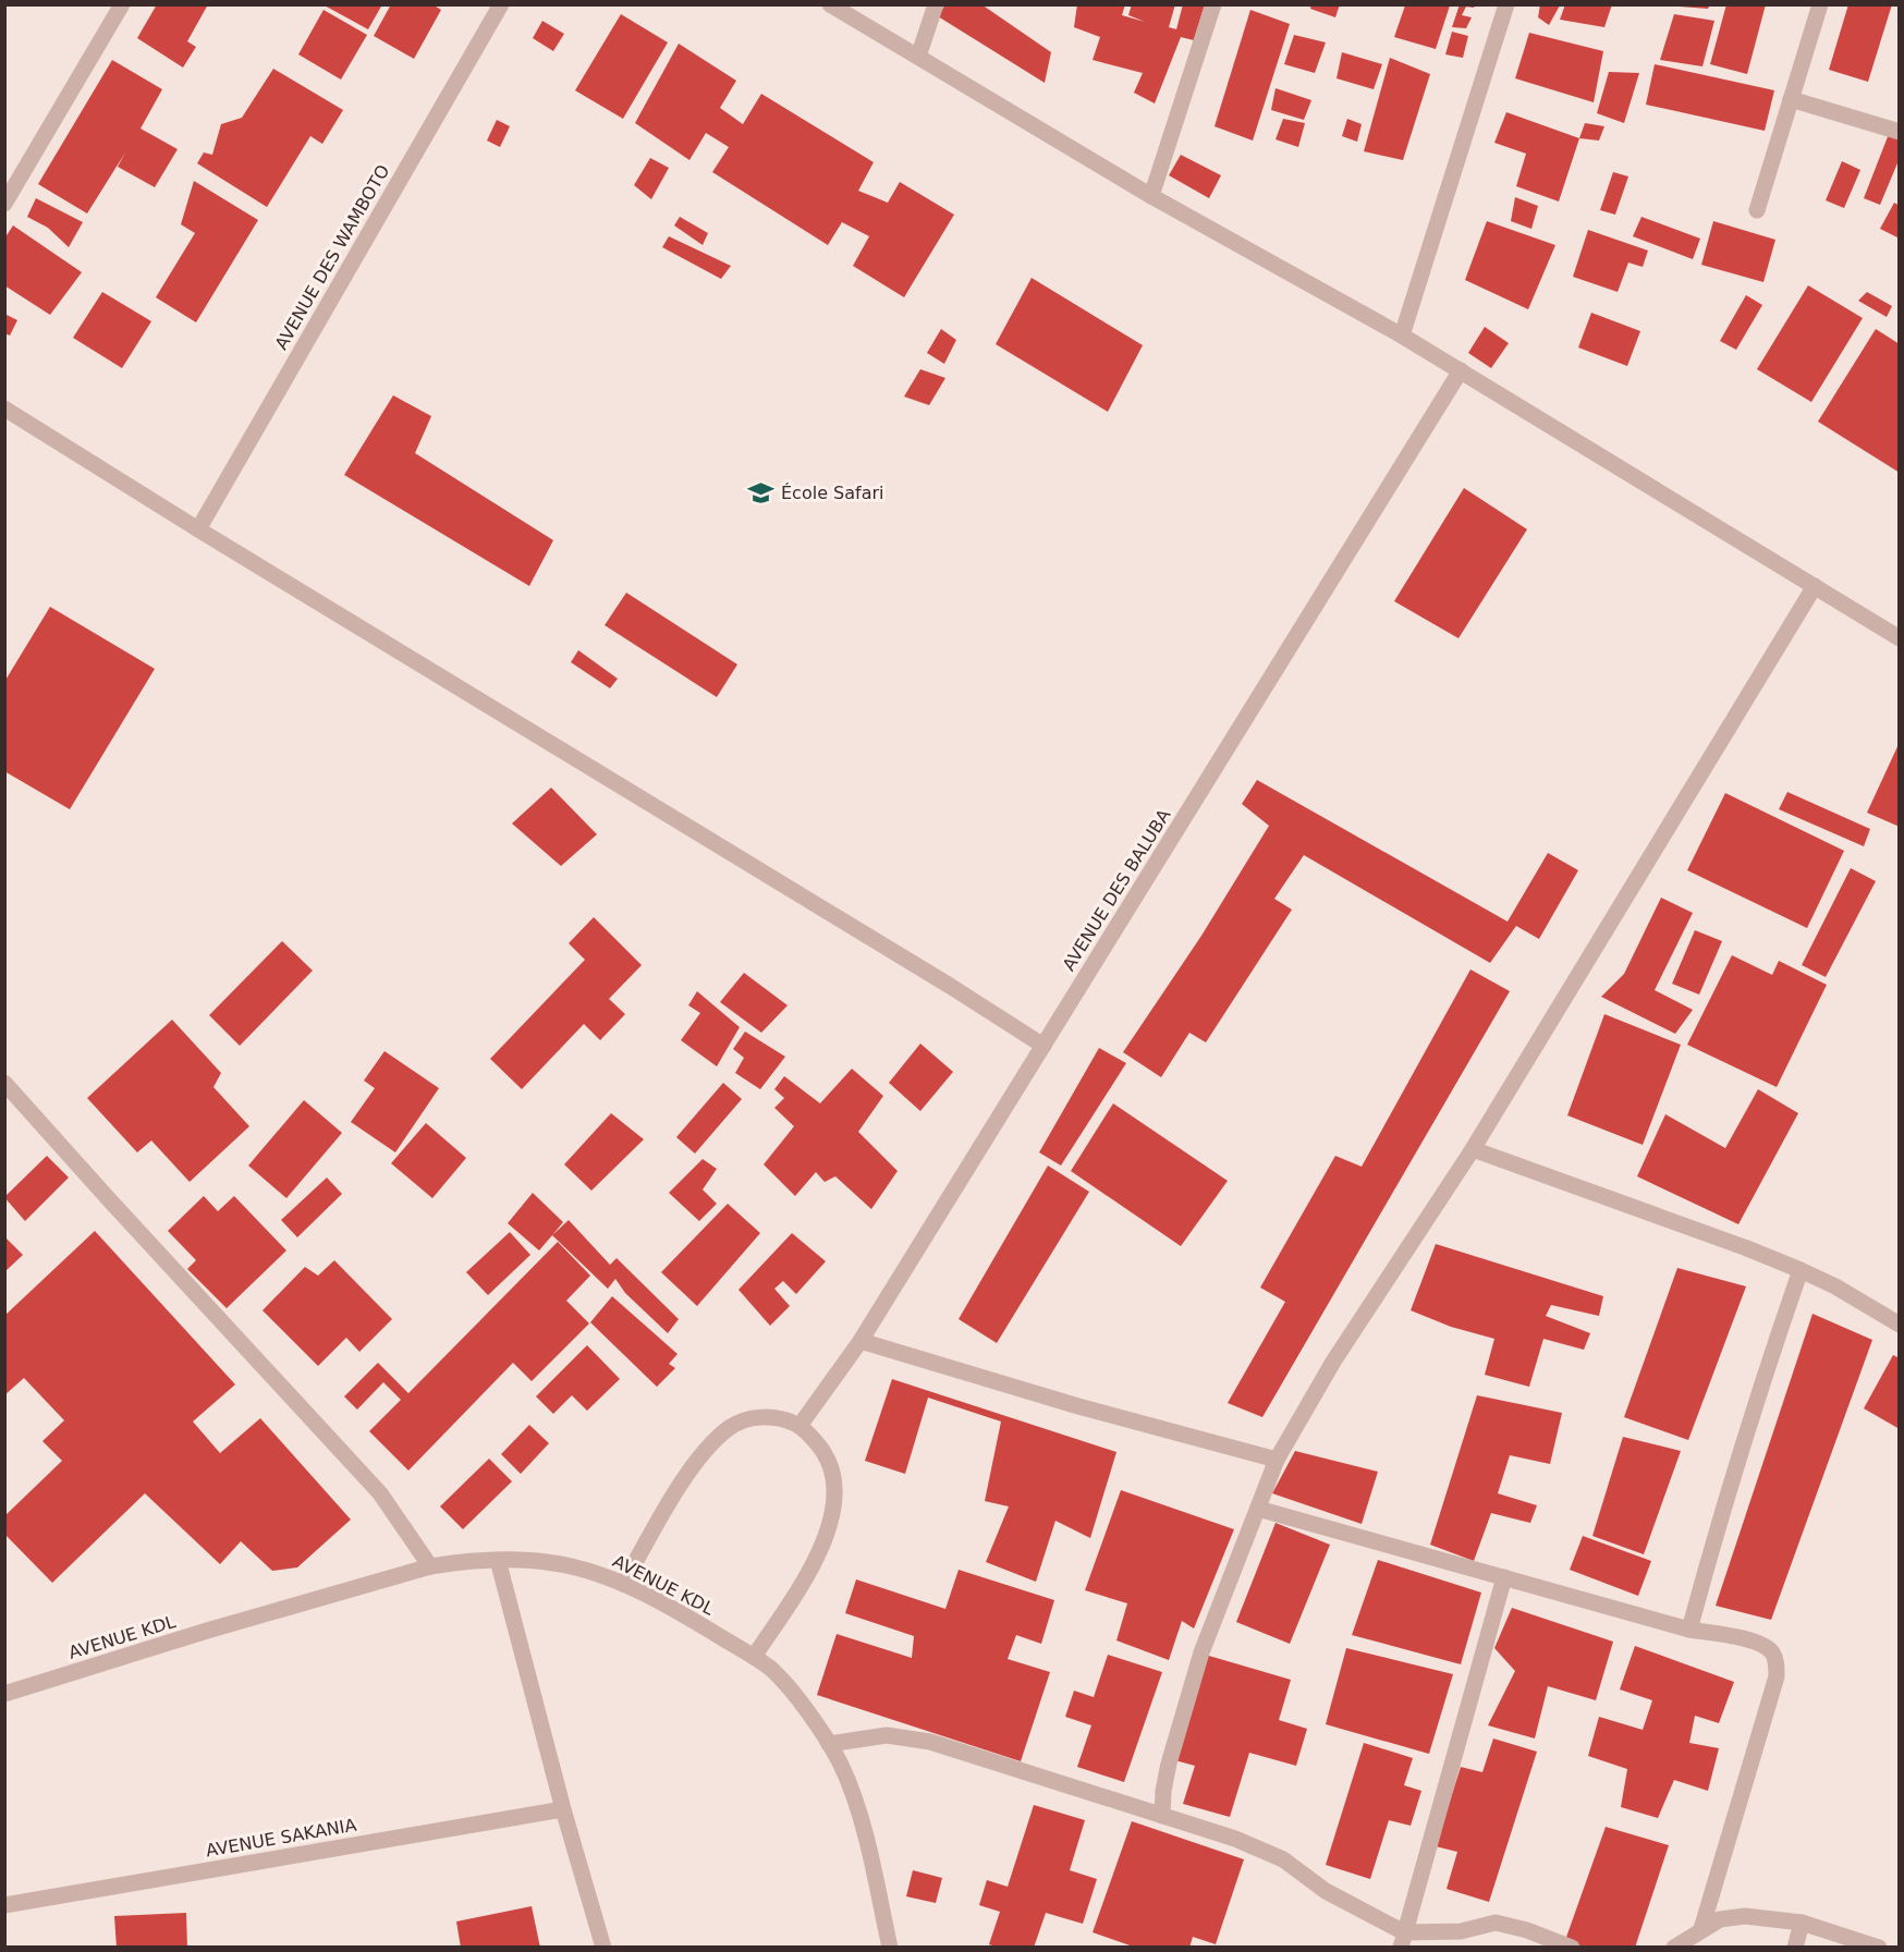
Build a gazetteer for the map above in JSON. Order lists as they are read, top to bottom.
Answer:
{
  "streets": {
    "street": [
      "AVENUE DES WAMBOTO",
      "AVENUE DES BALUBA",
      "AVENUE KDL",
      "AVENUE SAKANIA"
    ]
  },
  "places": {
    "school or university": ["École Safari"]
  }
}
